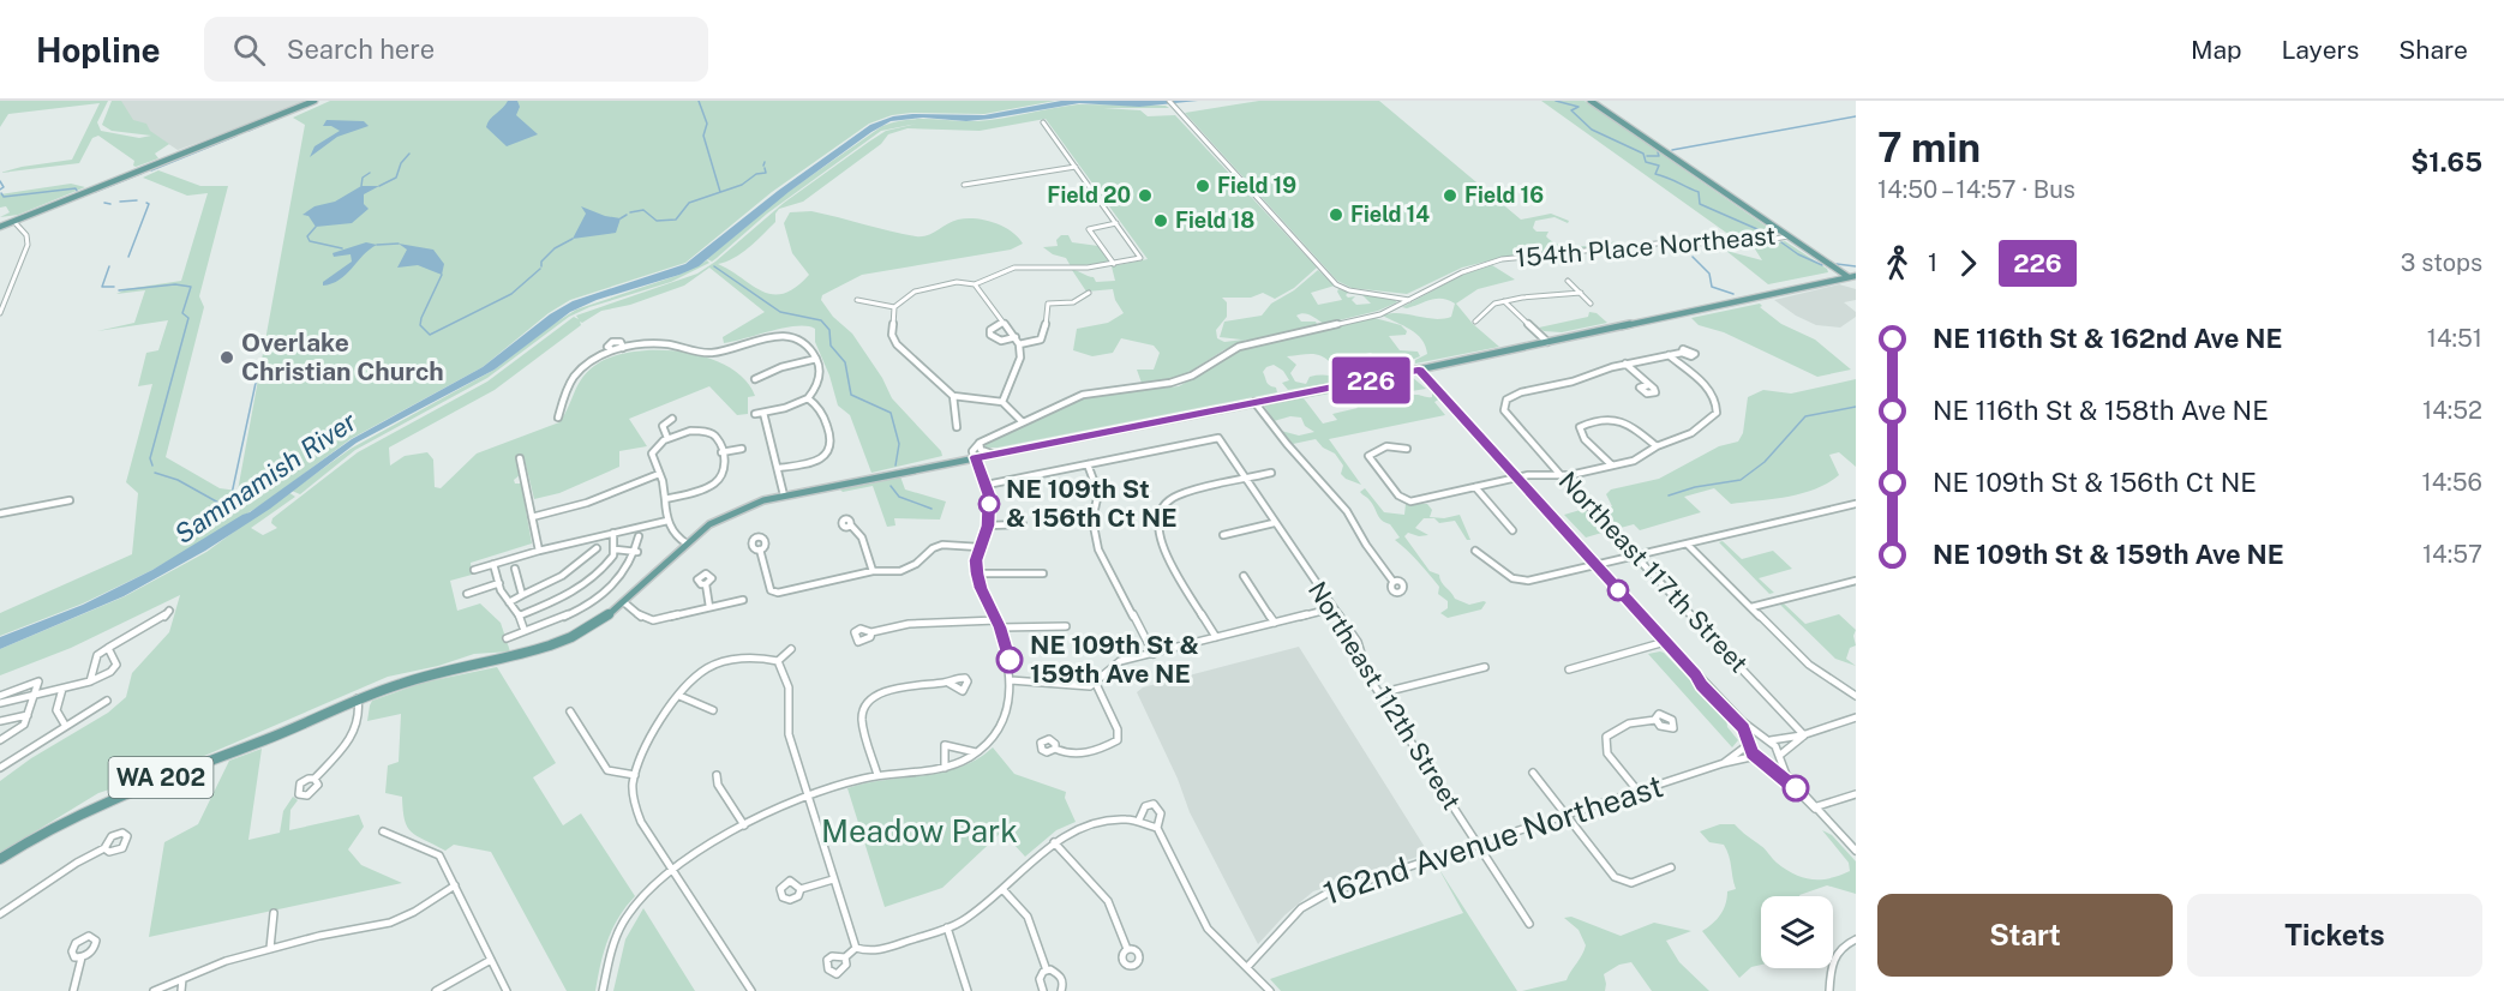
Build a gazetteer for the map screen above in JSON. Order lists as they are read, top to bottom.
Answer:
{
  "streets": {
    "main road": ["WA 202"],
    "street": [
      "154th Place Northeast",
      "Northeast 117th Street",
      "Northeast 112th Street",
      "162nd Avenue Northeast"
    ]
  },
  "crossings": [
    ["Northeast 112th Street", "162nd Avenue Northeast"]
  ],
  "water": ["Sammamish River"],
  "parks": ["Meadow Park"],
  "places": [
    "Field 19",
    "Field 20",
    "Field 16",
    "Field 14",
    "Field 18",
    "Overlake Christian Church",
    "NE 109th St & 156th Ct NE",
    "NE 109th St & 159th Ave NE"
  ],
  "lines": ["bus line 226"],
  "page": {
    "header": "Hopline",
    "search": "Search here",
    "nav": ["Map", "Layers", "Share"],
    "on_map": "226",
    "heading": ["7 min", "14:50 – 14:57 · Bus", "$1.65"],
    "legs": ["1", "226", "3 stops"],
    "list": [
      {
        "name": "NE 116th St & 162nd Ave NE",
        "value": "14:51"
      },
      {
        "name": "NE 116th St & 158th Ave NE",
        "value": "14:52"
      },
      {
        "name": "NE 109th St & 156th Ct NE",
        "value": "14:56"
      },
      {
        "name": "NE 109th St & 159th Ave NE",
        "value": "14:57"
      }
    ],
    "buttons": ["Start", "Tickets"]
  }
}
